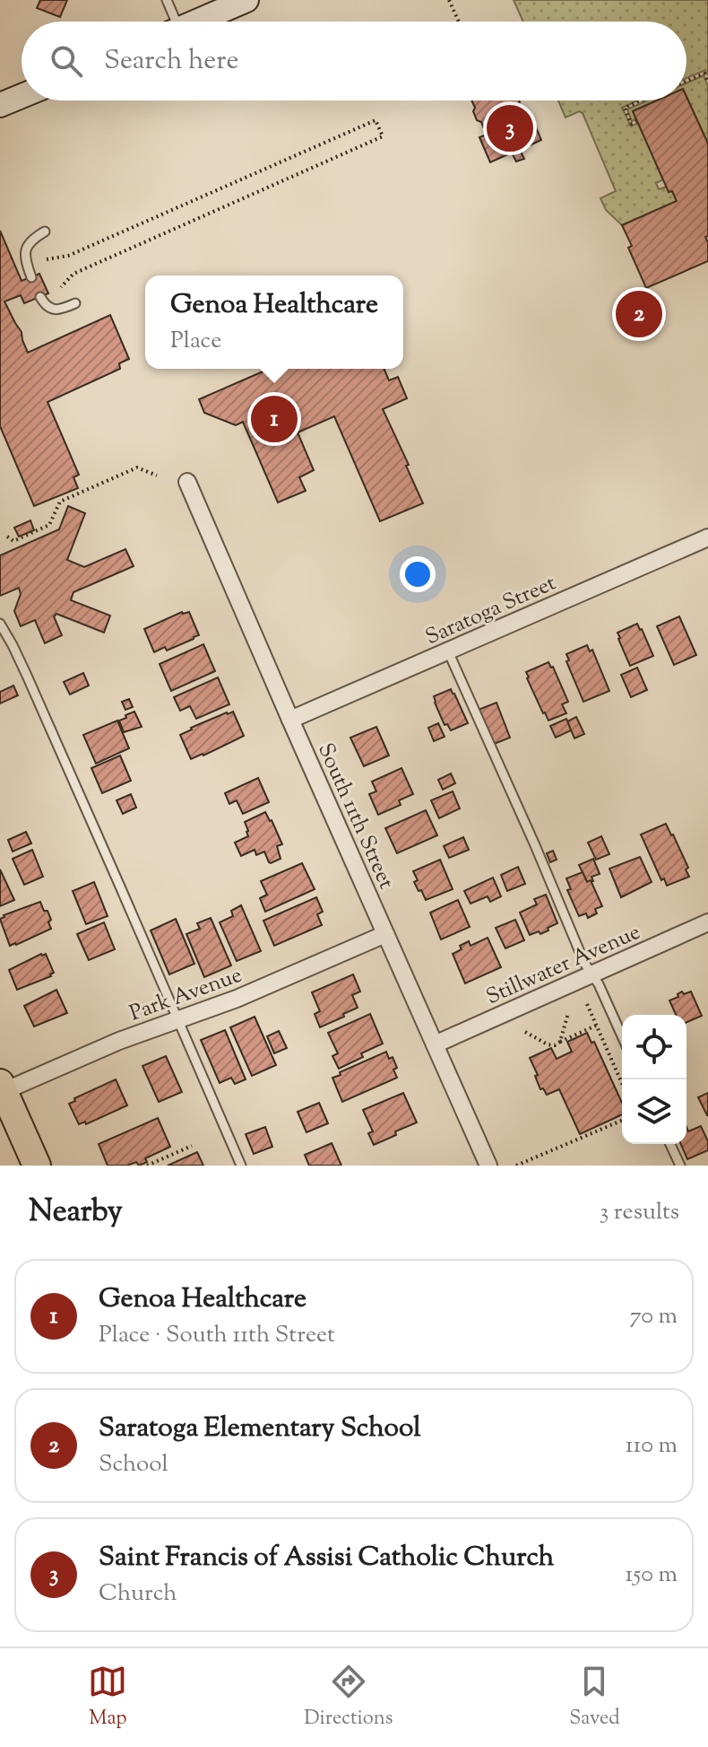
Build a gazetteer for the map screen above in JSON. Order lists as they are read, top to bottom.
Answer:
{
  "streets": {
    "street": [
      "Saratoga Street",
      "South 11th Street",
      "Stillwater Avenue",
      "Park Avenue"
    ]
  },
  "crossings": [
    ["Saratoga Street", "South 11th Street"],
    ["South 11th Street", "Stillwater Avenue"],
    ["South 11th Street", "Park Avenue"]
  ],
  "page": {
    "search": "Search here",
    "pins": ["3", "2", "1"],
    "popup": ["Genoa Healthcare", "Place"],
    "heading": ["Nearby", "3 results"],
    "list": [
      {
        "mark": "1",
        "name": "Genoa Healthcare",
        "note": "Place · South 11th Street",
        "value": "70 m"
      },
      {
        "mark": "2",
        "name": "Saratoga Elementary School",
        "note": "School",
        "value": "110 m"
      },
      {
        "mark": "3",
        "name": "Saint Francis of Assisi Catholic Church",
        "note": "Church",
        "value": "150 m"
      }
    ],
    "nav": ["Map", "Directions", "Saved"]
  }
}
